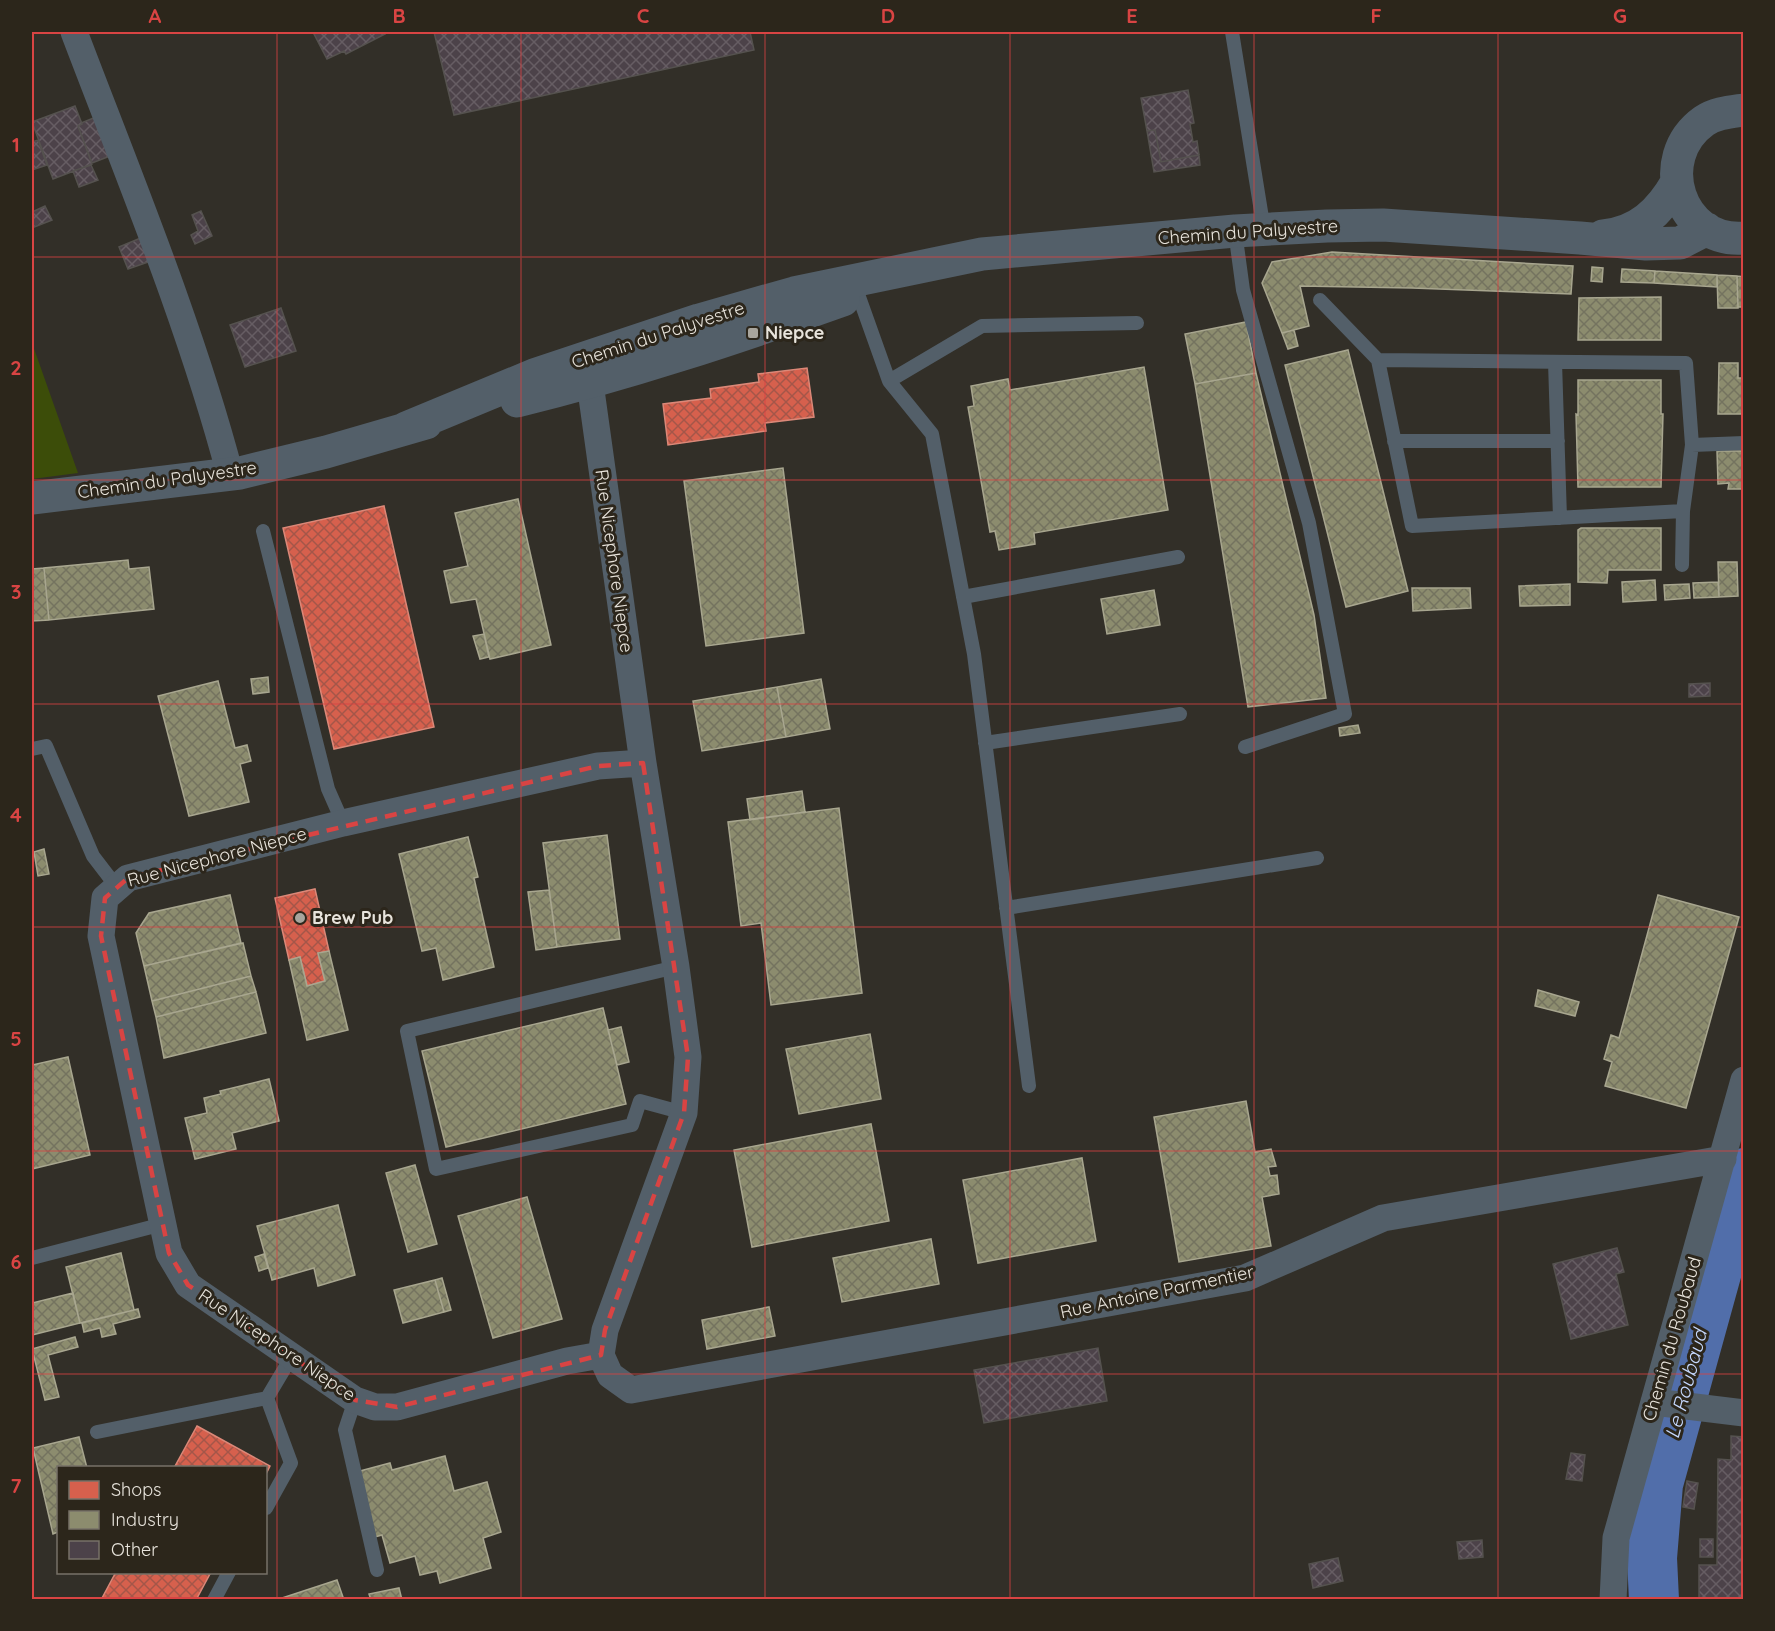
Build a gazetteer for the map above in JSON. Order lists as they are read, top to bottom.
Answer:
{
  "streets": {
    "street": [
      "Chemin du Palyvestre",
      "Rue Nicephore Niepce",
      "Rue Antoine Parmentier",
      "Chemin du Roubaud"
    ]
  },
  "crossings": [
    ["Chemin du Palyvestre", "Rue Nicephore Niepce"],
    ["Rue Nicephore Niepce", "Rue Antoine Parmentier"],
    ["Rue Antoine Parmentier", "Chemin du Roubaud"]
  ],
  "water": ["Le Roubaud"],
  "places": {
    "transit": ["Niepce"],
    "other": ["Brew Pub"]
  },
  "legend": ["Shops", "Industry", "Other"],
  "grid": {
    "columns": [
      "A",
      "B",
      "C",
      "D",
      "E",
      "F",
      "G"
    ],
    "rows": [
      "1",
      "2",
      "3",
      "4",
      "5",
      "6",
      "7"
    ]
  }
}
